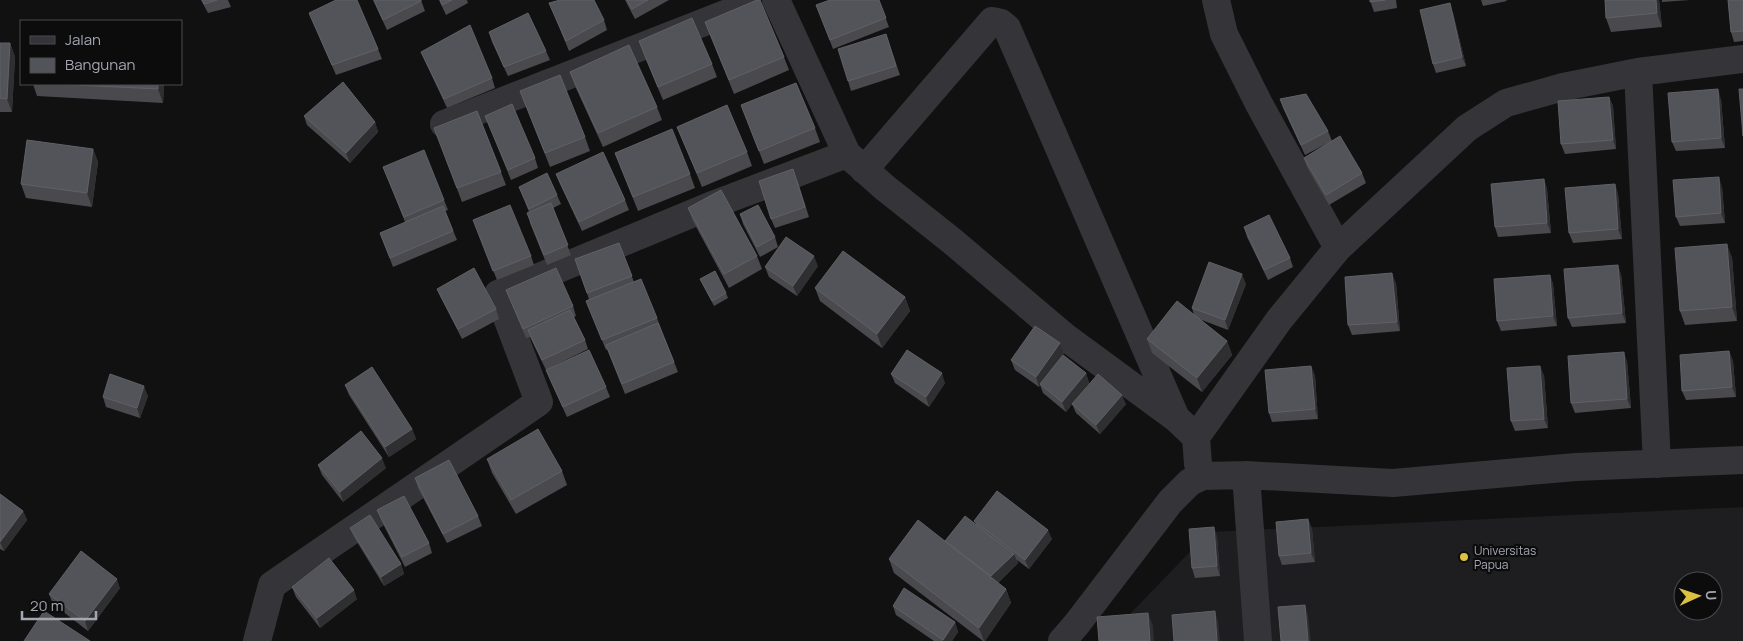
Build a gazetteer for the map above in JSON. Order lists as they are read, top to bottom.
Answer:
{
  "places": ["Universitas Papua"],
  "legend": ["Jalan", "Bangunan"],
  "scale_bar": "20 m",
  "north": "right"
}
